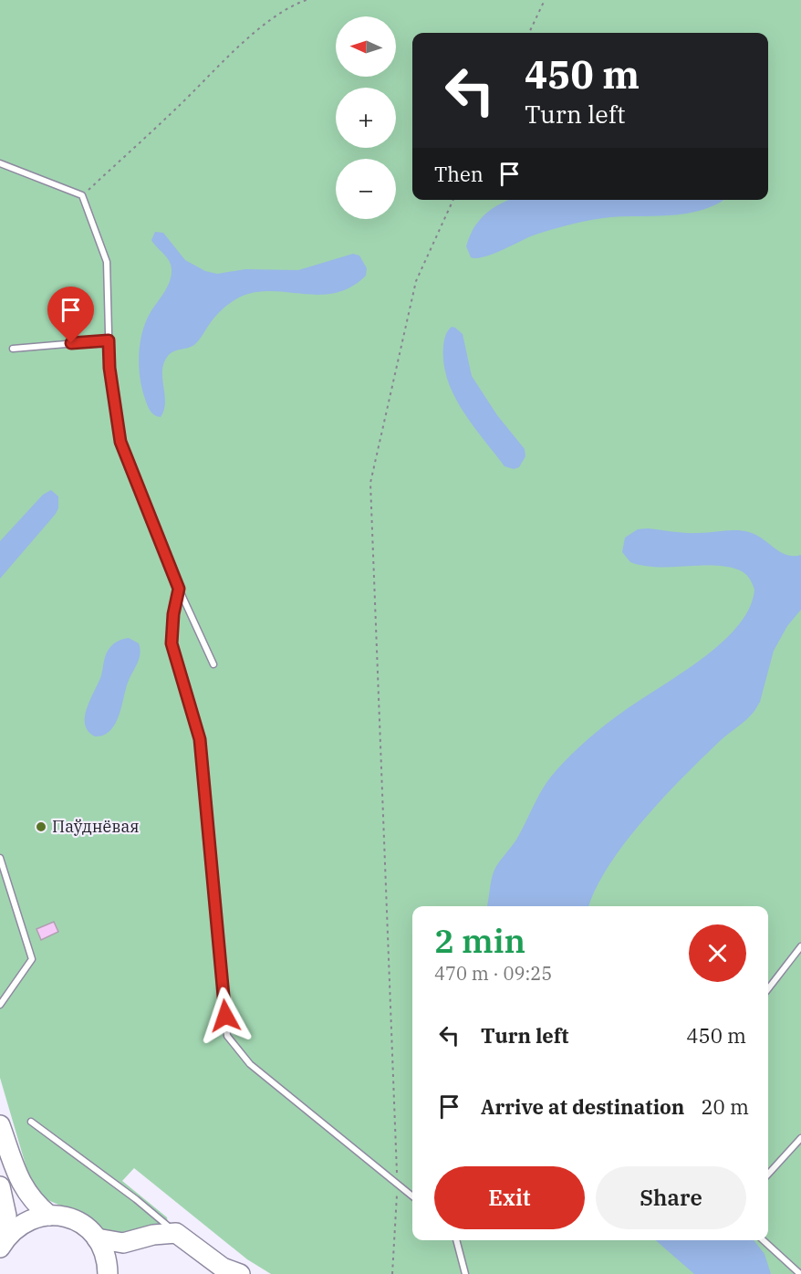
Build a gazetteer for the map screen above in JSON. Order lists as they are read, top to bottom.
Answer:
{
  "places": ["Паўднёвая"],
  "north": "left",
  "page": {
    "map_buttons": ["+", "−"],
    "turn": ["450 m", "Turn left"],
    "then": "Then",
    "heading": ["2 min", "470 m · 09:25"],
    "list": [
      {
        "name": "Turn left",
        "value": "450 m"
      },
      {
        "name": "Arrive at destination",
        "value": "20 m"
      }
    ],
    "buttons": ["Exit", "Share"]
  }
}
